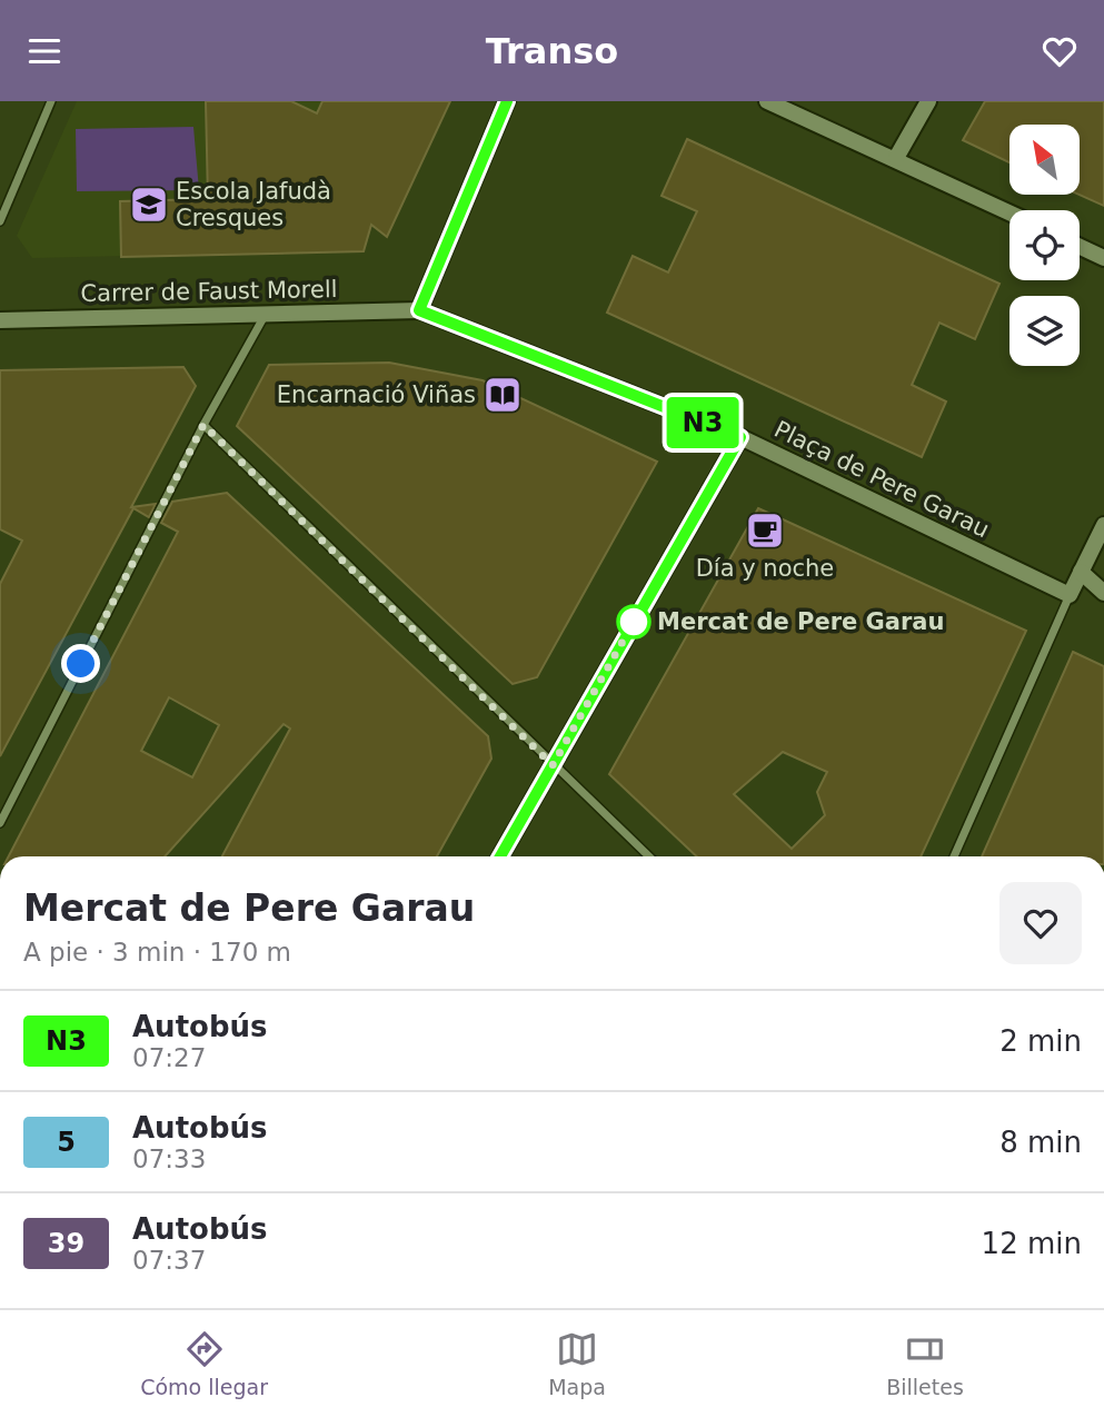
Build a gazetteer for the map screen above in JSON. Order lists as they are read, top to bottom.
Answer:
{
  "streets": {
    "street": ["Carrer de Faust Morell", "Plaça de Pere Garau"]
  },
  "crossings": [
    ["Carrer de Faust Morell", "Plaça de Pere Garau"]
  ],
  "places": {
    "school or university": ["Escola Jafudà Cresques"],
    "library": ["Encarnació Viñas"],
    "cafe": ["Día y noche"],
    "other": ["Mercat de Pere Garau"]
  },
  "lines": ["bus line N3"],
  "north": "top left",
  "page": {
    "header": "Transo",
    "on_map": "N3",
    "heading": ["Mercat de Pere Garau", "A pie · 3 min · 170 m"],
    "list": [
      {
        "mark": "N3",
        "name": "Autobús",
        "note": "07:27",
        "value": "2 min"
      },
      {
        "mark": "5",
        "name": "Autobús",
        "note": "07:33",
        "value": "8 min"
      },
      {
        "mark": "39",
        "name": "Autobús",
        "note": "07:37",
        "value": "12 min"
      }
    ],
    "tabs": ["Cómo llegar", "Mapa", "Billetes"]
  }
}
